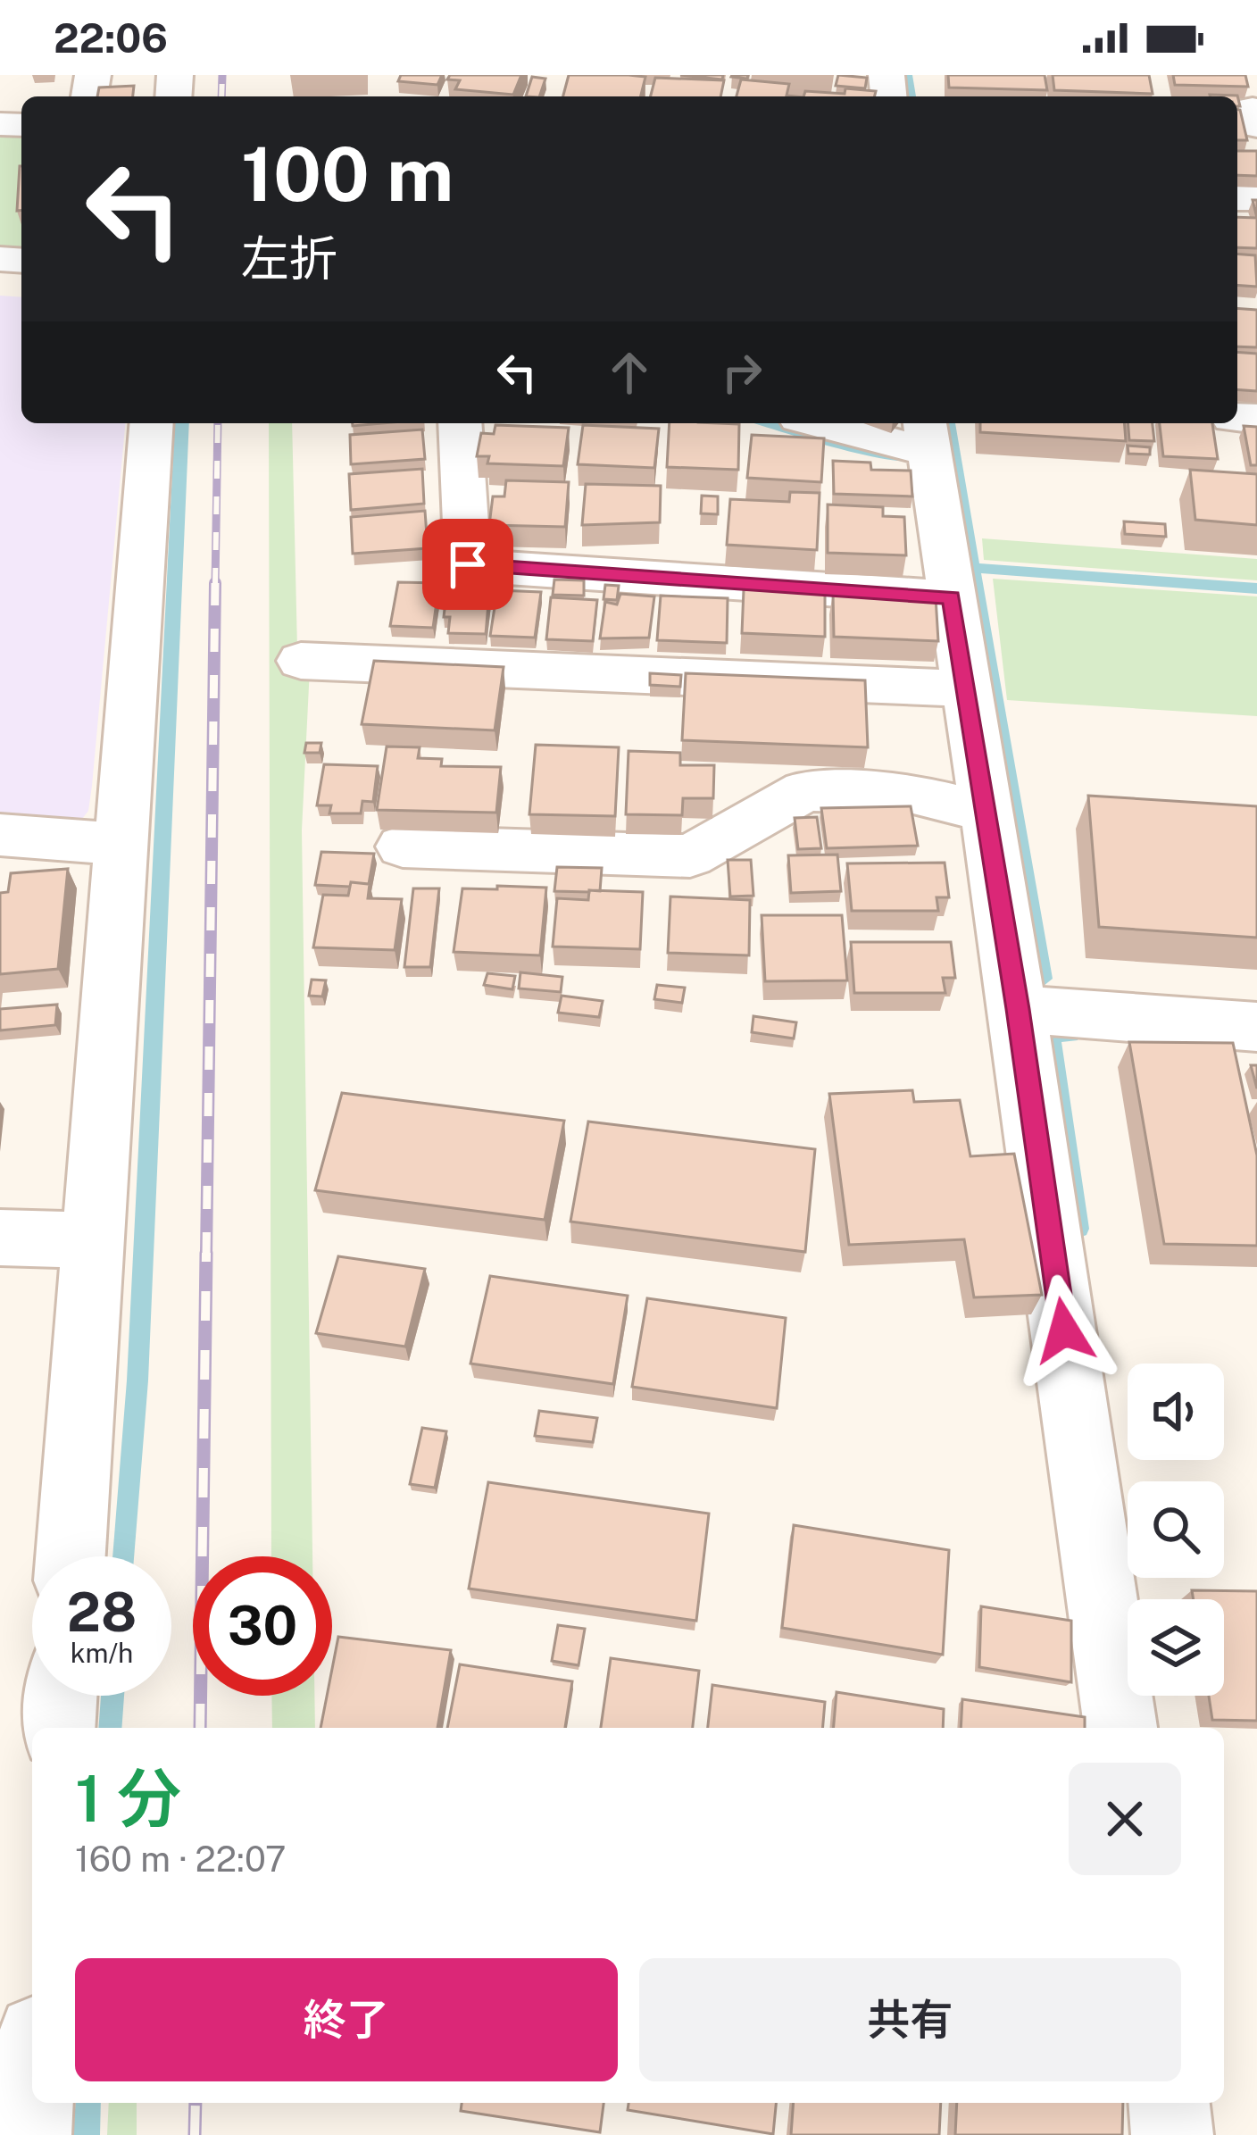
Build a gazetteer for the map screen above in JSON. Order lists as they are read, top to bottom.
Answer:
{
  "page": {
    "status": "22:06",
    "turn": ["100 m", "左折"],
    "speed": "28 km/h",
    "limit": "30",
    "heading": ["1 分", "160 m · 22:07"],
    "buttons": ["終了", "共有"]
  }
}
